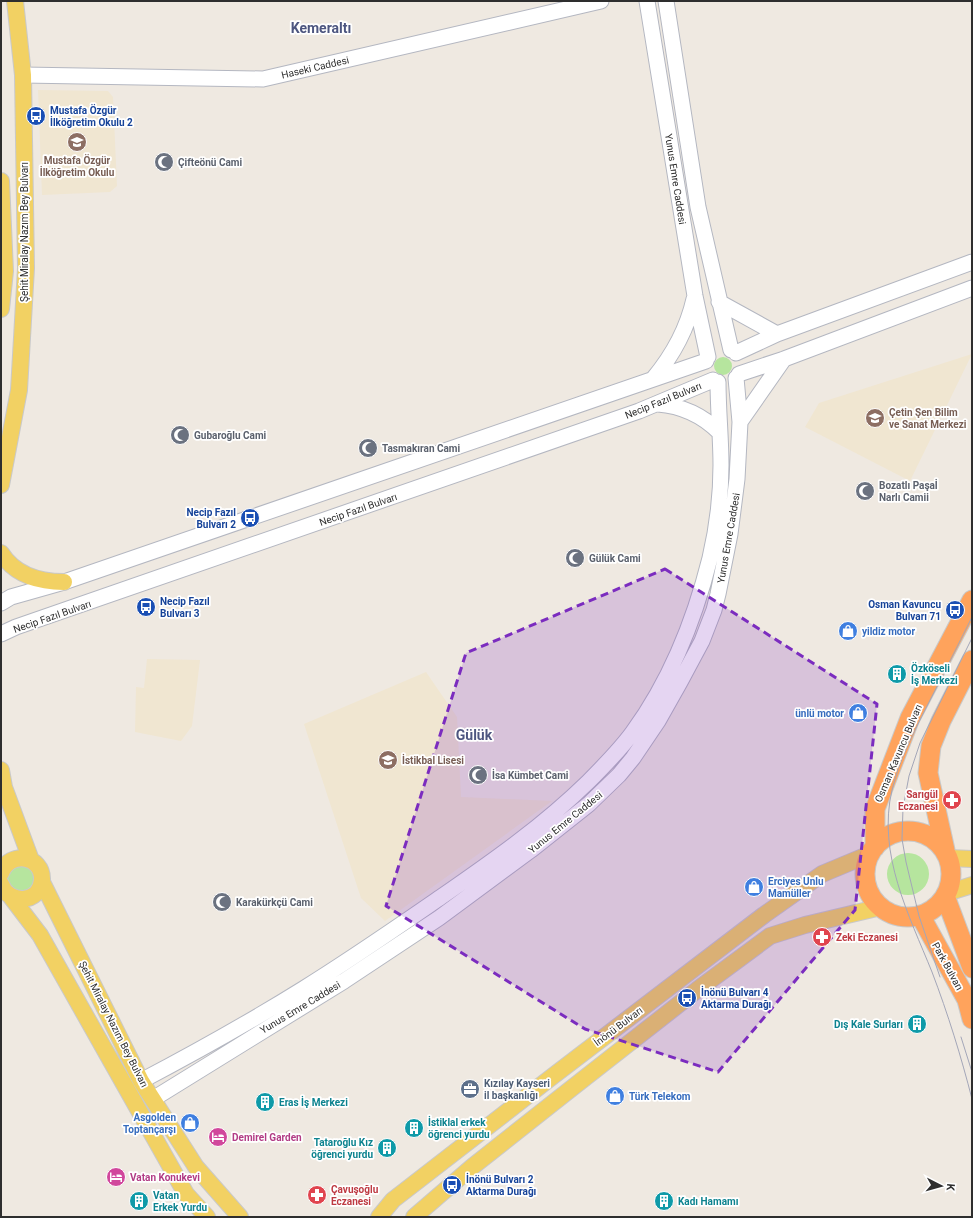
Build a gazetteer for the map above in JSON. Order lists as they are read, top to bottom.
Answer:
{
  "streets": {
    "highway": ["Osman Kavuncu Bulvarı", "Park Bulvarı"],
    "main road": ["Şehit Miralay Nazım Bey Bulvarı", "İnönü Bulvarı"],
    "street": ["Haseki Caddesi", "Yunus Emre Caddesi", "Necip Fazıl Bulvarı"]
  },
  "crossings": [
    ["Haseki Caddesi", "Şehit Miralay Nazım Bey Bulvarı"],
    ["Yunus Emre Caddesi", "Şehit Miralay Nazım Bey Bulvarı"],
    ["Yunus Emre Caddesi", "Necip Fazıl Bulvarı"],
    ["Osman Kavuncu Bulvarı", "Park Bulvarı"],
    ["Osman Kavuncu Bulvarı", "İnönü Bulvarı"],
    ["Park Bulvarı", "İnönü Bulvarı"]
  ],
  "districts": ["Kemeraltı", "Gülük"],
  "places": {
    "bus stop": [
      "Mustafa Özgür İlköğretim Okulu 2",
      "Necip Fazıl Bulvarı 2",
      "Necip Fazıl Bulvarı 3",
      "Osman Kavuncu Bulvarı 71",
      "İnönü Bulvarı 4 Aktarma Durağı",
      "İnönü Bulvarı 2 Aktarma Durağı"
    ],
    "school or university": ["Mustafa Özgür İlköğretim Okulu", "Çetin Şen Bilim ve Sanat Merkezi", "İstikbal Lisesi"],
    "mosque": [
      "Çifteönü Cami",
      "Gubaroğlu Cami",
      "Tasmakıran Cami",
      "Bozatlı Paşaİ Narlı Camii",
      "Gülük Cami",
      "İsa Kümbet Cami",
      "Karakürkçü Cami"
    ],
    "shop": [
      "yildiz motor",
      "ünlü motor",
      "Erciyes Unlu Mamüller",
      "Türk Telekom",
      "Asgolden Toptançarşı"
    ],
    "building": [
      "Özköseli İş Merkezi",
      "Dış Kale Surları",
      "Eras İş Merkezi",
      "İstiklal erkek öğrenci yurdu",
      "Tataroğlu Kız öğrenci yurdu",
      "Vatan Erkek Yurdu",
      "Kadı Hamamı"
    ],
    "pharmacy": ["Sarıgül Eczanesi", "Zeki Eczanesi", "Çavuşoğlu Eczanesi"],
    "office": ["Kızılay Kayseri il başkanlığı"],
    "hotel": ["Demirel Garden", "Vatan Konukevi"]
  },
  "north": "right"
}
